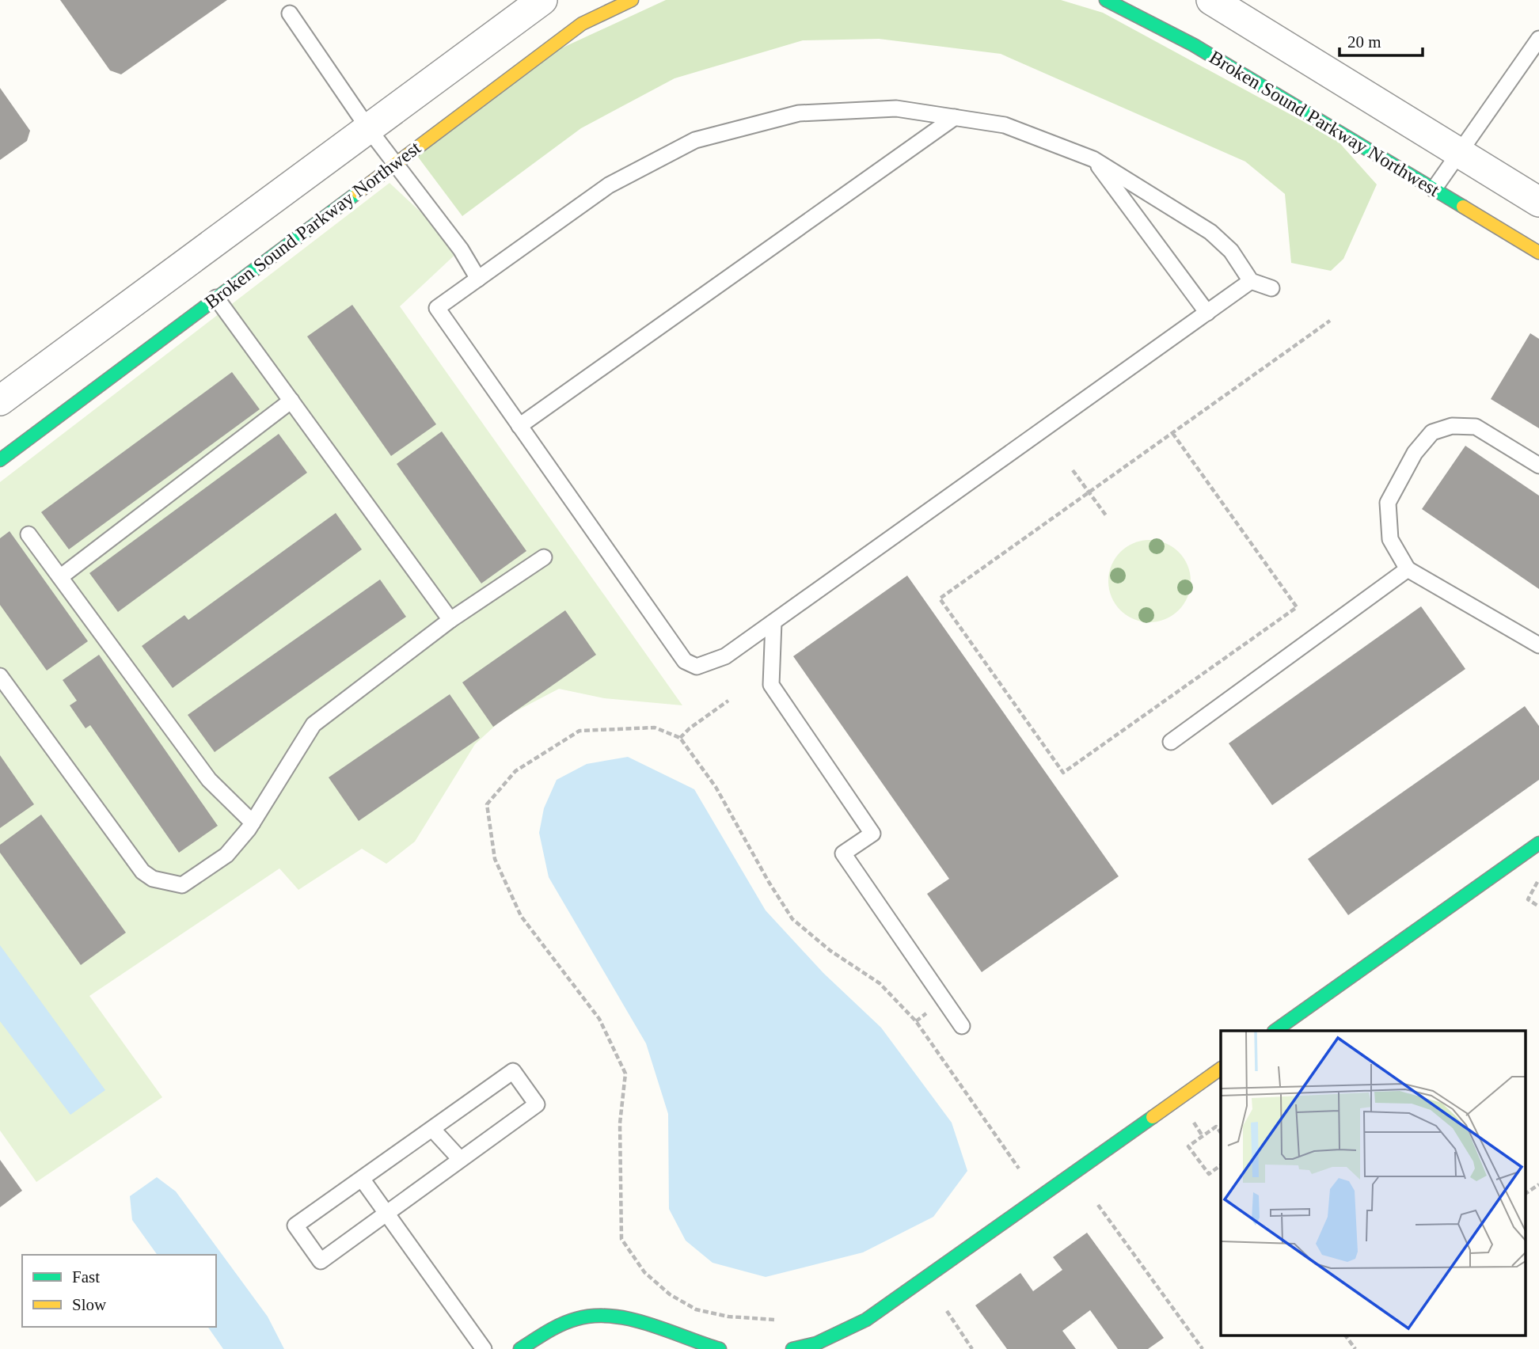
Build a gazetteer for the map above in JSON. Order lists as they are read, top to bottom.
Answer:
{
  "streets": {
    "street": ["Broken Sound Parkway Northwest"]
  },
  "legend": ["Fast", "Slow"],
  "scale_bar": "20 m"
}
